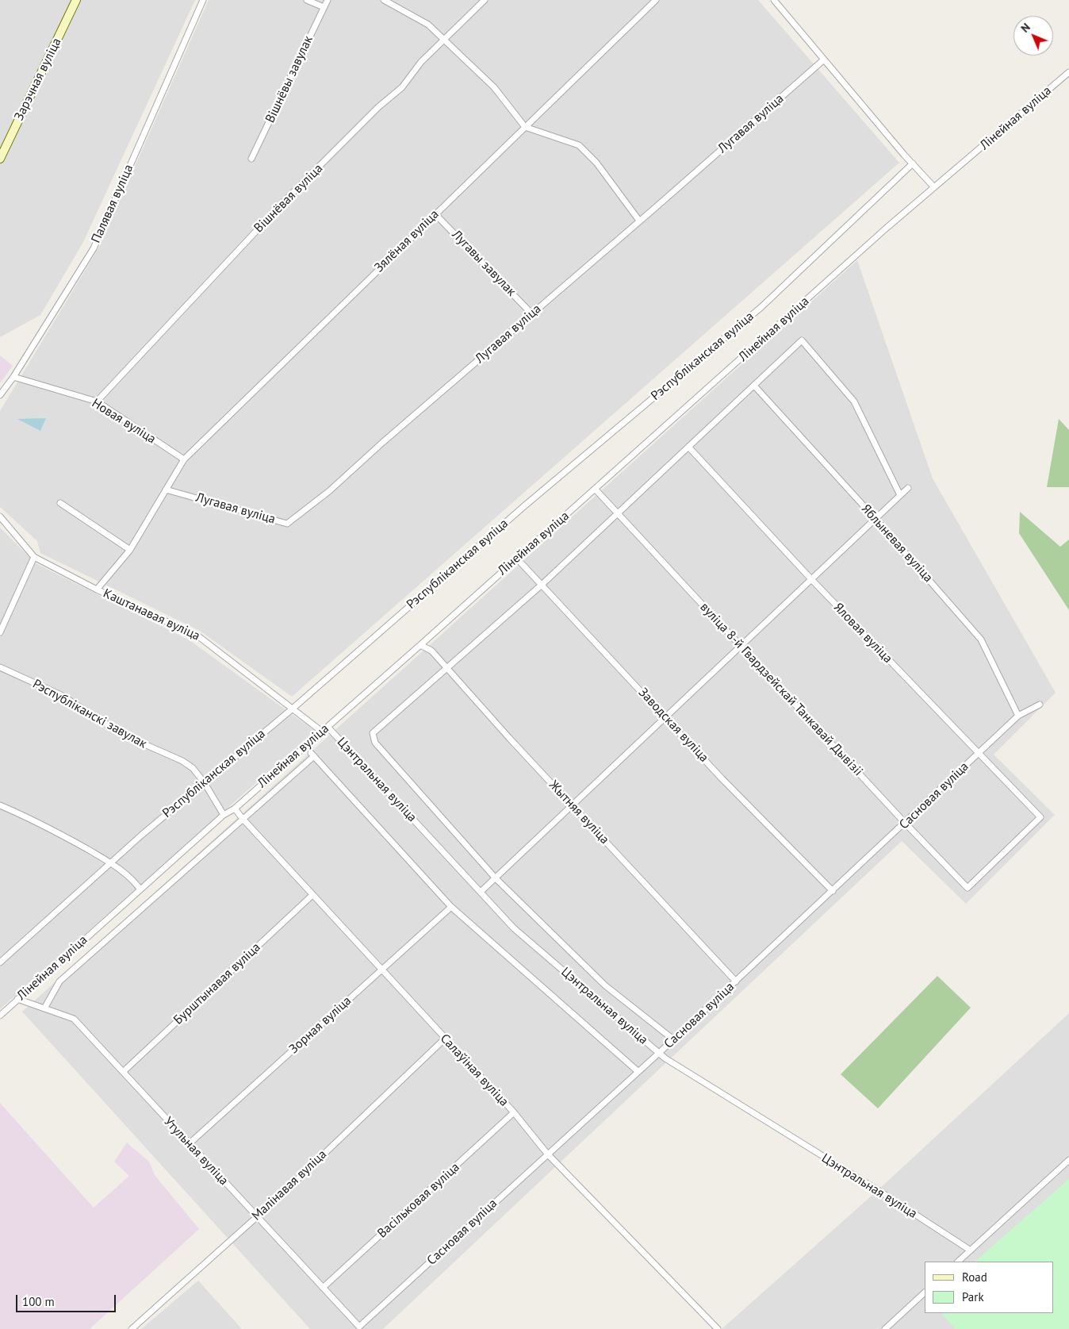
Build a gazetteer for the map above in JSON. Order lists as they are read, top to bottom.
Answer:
{
  "streets": {
    "main road": ["Зарэчная вуліца"],
    "street": [
      "Вішнёвы завулак",
      "Лінейная вуліца",
      "Лугавая вуліца",
      "Вішнёвая вуліца",
      "Палявая вуліца",
      "Зялёная вуліца",
      "Лугавы завулак",
      "Рэспубліканская вуліца",
      "Новая вуліца",
      "Яблыневая вуліца",
      "Каштанавая вуліца",
      "Яловая вуліца",
      "вуліца 8-й Гвардзейскай Танкавай Дывізіі",
      "Рэспубліканскі завулак",
      "Заводская вуліца",
      "Цэнтральная вуліца",
      "Сасновая вуліца",
      "Жытняя вуліца",
      "Бурштынавая вуліца",
      "Зорная вуліца",
      "Салаўіная вуліца",
      "Утульная вуліца",
      "Малінавая вуліца",
      "Васільковая вуліца"
    ]
  },
  "crossings": [
    ["Лінейная вуліца", "Каштанавая вуліца"],
    ["Лінейная вуліца", "вуліца 8-й Гвардзейскай Танкавай Дывізіі"],
    ["Лінейная вуліца", "Рэспубліканскі завулак"],
    ["Лінейная вуліца", "Заводская вуліца"],
    ["Лінейная вуліца", "Цэнтральная вуліца"],
    ["Лінейная вуліца", "Жытняя вуліца"],
    ["Лінейная вуліца", "Салаўіная вуліца"],
    ["Лінейная вуліца", "Утульная вуліца"],
    ["Лугавая вуліца", "Зялёная вуліца"],
    ["Лугавая вуліца", "Лугавы завулак"],
    ["Вішнёвая вуліца", "Новая вуліца"],
    ["Палявая вуліца", "Новая вуліца"],
    ["Зялёная вуліца", "Лугавы завулак"],
    ["Зялёная вуліца", "Новая вуліца"],
    ["Зялёная вуліца", "Каштанавая вуліца"],
    ["Рэспубліканская вуліца", "Каштанавая вуліца"],
    ["Рэспубліканская вуліца", "Рэспубліканскі завулак"],
    ["Яблыневая вуліца", "Сасновая вуліца"],
    ["Яловая вуліца", "вуліца 8-й Гвардзейскай Танкавай Дывізіі"],
    ["Яловая вуліца", "Сасновая вуліца"],
    ["вуліца 8-й Гвардзейскай Танкавай Дывізіі", "Сасновая вуліца"],
    ["Заводская вуліца", "Сасновая вуліца"],
    ["Цэнтральная вуліца", "Сасновая вуліца"],
    ["Цэнтральная вуліца", "Зорная вуліца"],
    ["Сасновая вуліца", "Жытняя вуліца"],
    ["Сасновая вуліца", "Салаўіная вуліца"],
    ["Сасновая вуліца", "Утульная вуліца"],
    ["Бурштынавая вуліца", "Салаўіная вуліца"],
    ["Бурштынавая вуліца", "Утульная вуліца"],
    ["Зорная вуліца", "Салаўіная вуліца"],
    ["Зорная вуліца", "Утульная вуліца"],
    ["Салаўіная вуліца", "Малінавая вуліца"],
    ["Салаўіная вуліца", "Васільковая вуліца"],
    ["Утульная вуліца", "Малінавая вуліца"],
    ["Утульная вуліца", "Васільковая вуліца"]
  ],
  "legend": ["Road", "Park"],
  "scale_bar": "100 m",
  "north": "top left"
}
